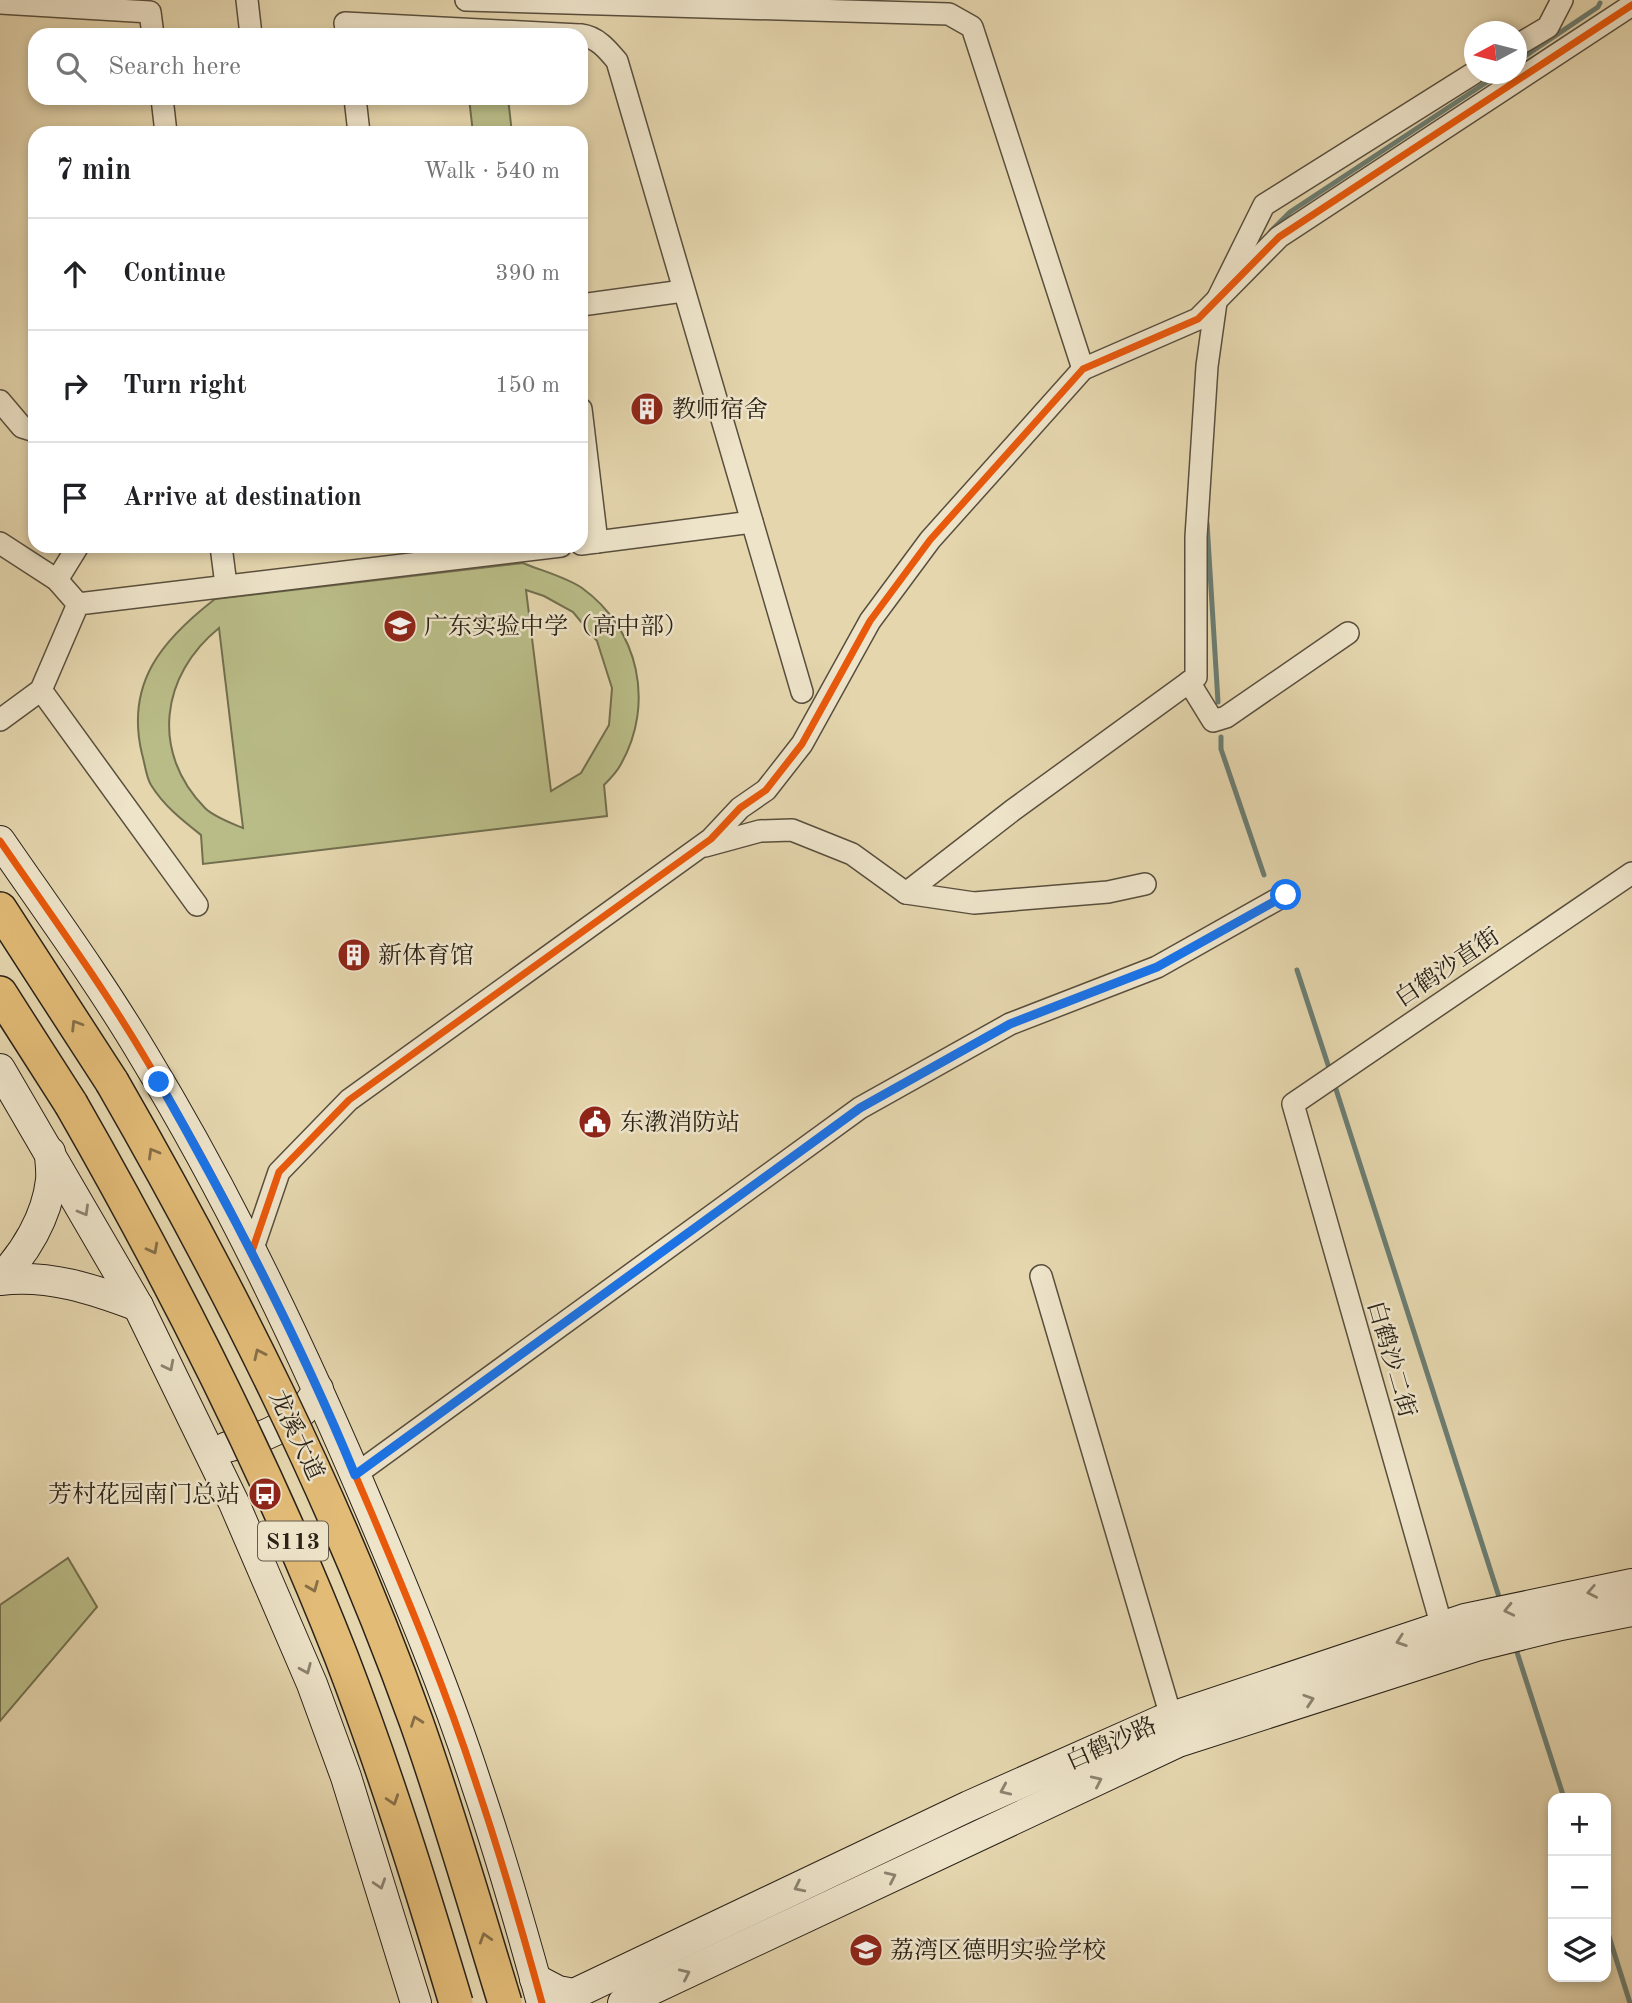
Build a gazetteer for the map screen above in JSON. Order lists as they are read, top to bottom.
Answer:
{
  "streets": {
    "main road": ["龙溪大道", "S113"],
    "street": ["白鹤沙直街", "白鹤沙二街", "白鹤沙路"]
  },
  "crossings": [
    ["白鹤沙直街", "白鹤沙二街"],
    ["白鹤沙二街", "白鹤沙路"]
  ],
  "places": {
    "building": ["教师宿舍", "新体育馆"],
    "school or university": ["广东实验中学（高中部）", "荔湾区德明实验学校"],
    "public building": ["东漖消防站"],
    "bus stop": ["芳村花园南门总站"]
  },
  "north": "left",
  "page": {
    "search": "Search here",
    "heading": ["7 min", "Walk · 540 m"],
    "list": [
      ["Continue", "390 m"],
      ["Turn right", "150 m"],
      "Arrive at destination"
    ],
    "map_buttons": ["+", "−"]
  }
}
